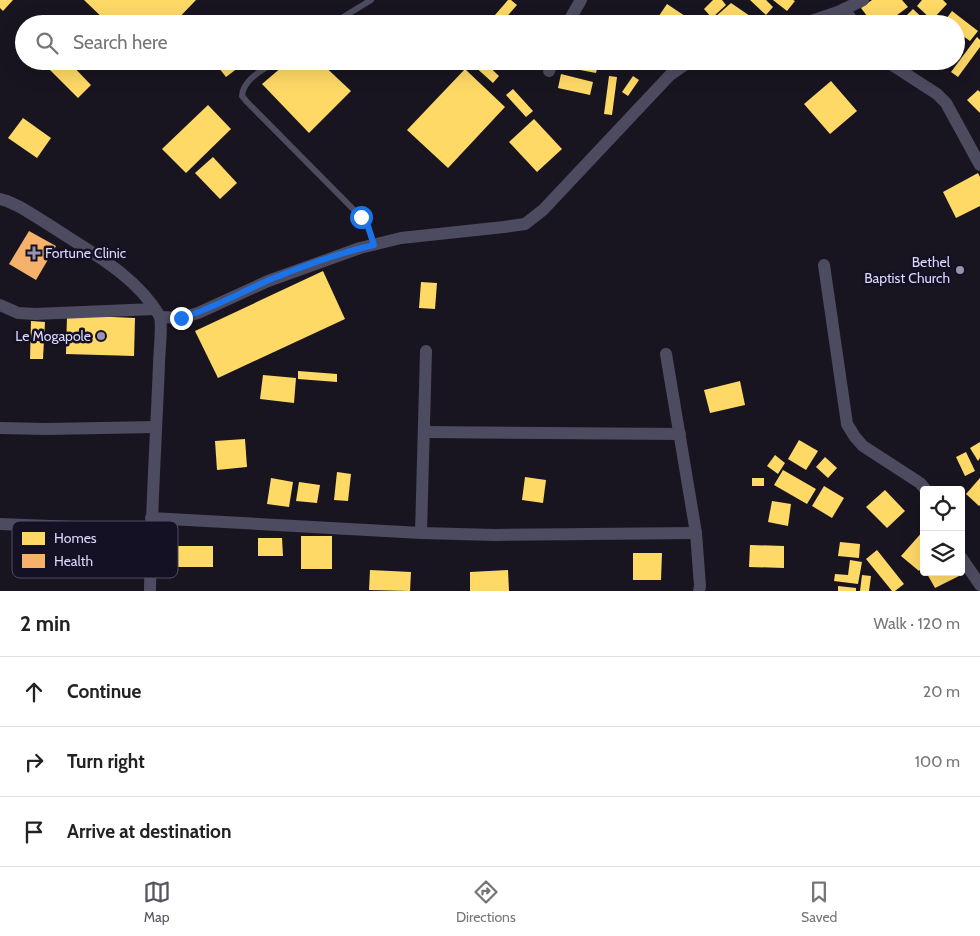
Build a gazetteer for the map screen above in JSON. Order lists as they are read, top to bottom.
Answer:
{
  "places": {
    "health": ["Fortune Clinic"],
    "other": ["Bethel Baptist Church", "Le Mogapole"]
  },
  "legend": ["Homes", "Health"],
  "page": {
    "search": "Search here",
    "heading": ["2 min", "Walk · 120 m"],
    "list": [
      ["Continue", "20 m"],
      ["Turn right", "100 m"],
      "Arrive at destination"
    ],
    "nav": ["Map", "Directions", "Saved"]
  }
}
